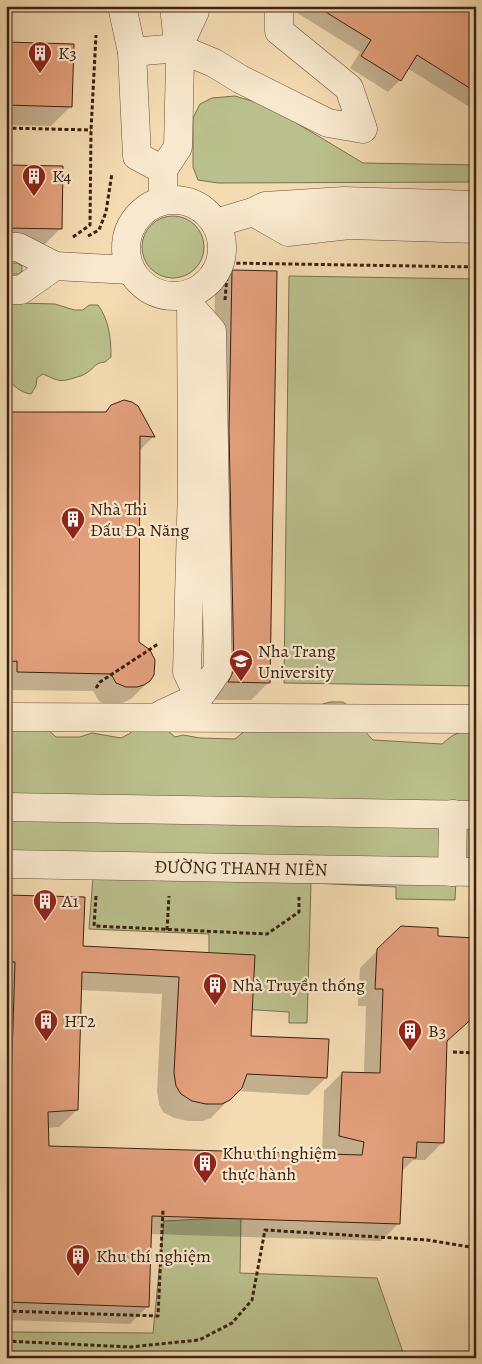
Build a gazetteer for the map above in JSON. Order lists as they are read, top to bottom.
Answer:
{
  "streets": {
    "lane": ["ĐƯỜNG THANH NIÊN"]
  },
  "places": {
    "building": [
      "K3",
      "K4",
      "Nhà Thi Đấu Đa Năng",
      "A1",
      "Nhà Truyền thống",
      "HT2",
      "B3",
      "Khu thí nghiệm thực hành",
      "Khu thí nghiệm"
    ],
    "school or university": ["Nha Trang University"]
  }
}
